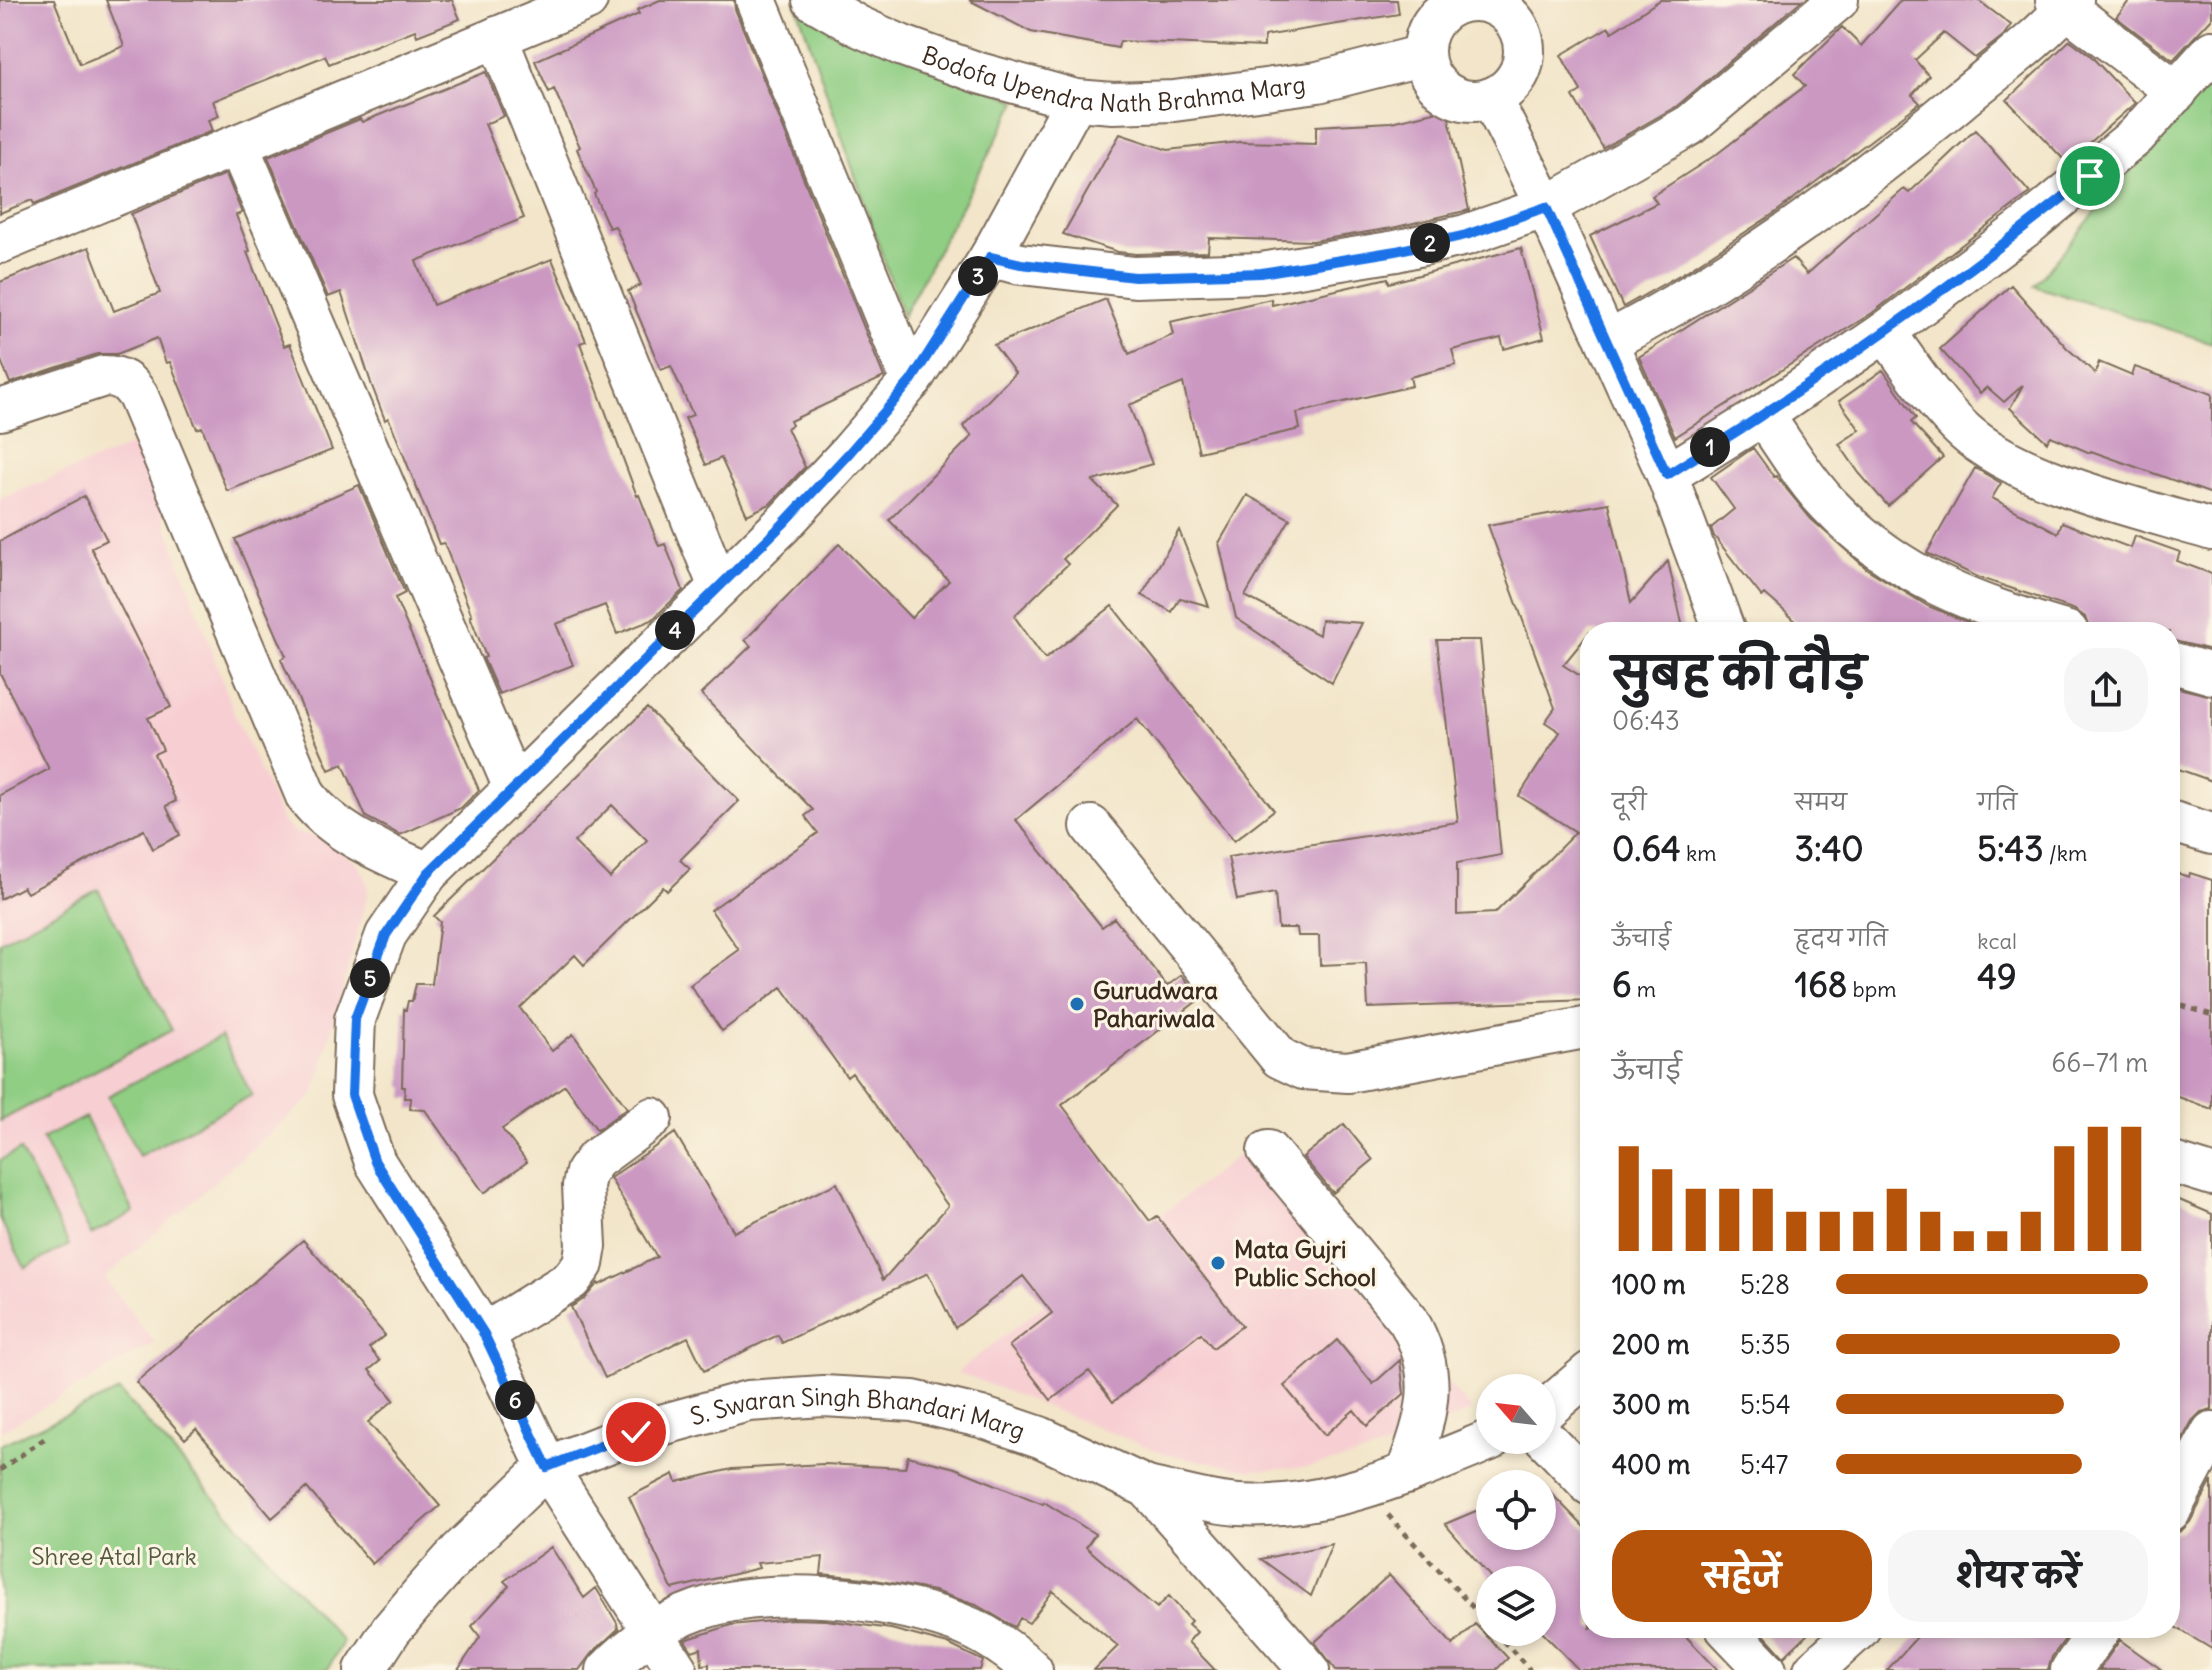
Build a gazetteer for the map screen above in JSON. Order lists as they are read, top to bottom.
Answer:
{
  "streets": {
    "street": ["Bodofa Upendra Nath Brahma Marg", "S. Swaran Singh Bhandari Marg"]
  },
  "parks": ["Shree Atal Park"],
  "places": ["Gurudwara Pahariwala", "Mata Gujri Public School"],
  "north": "top left",
  "page": {
    "pins": [
      "2",
      "3",
      "1",
      "4",
      "5",
      "6"
    ],
    "heading": ["सुबह की दौड़", "06:43"],
    "stats": [
      ["दूरी", "0.64 km"],
      ["समय", "3:40"],
      ["गति", "5:43 /km"],
      ["ऊँचाई", "6 m"],
      ["हृदय गति", "168 bpm"],
      ["kcal", "49"]
    ],
    "chart": ["ऊँचाई", "66–71 m"],
    "list": [
      {
        "name": "100 m",
        "note": "5:28"
      },
      {
        "name": "200 m",
        "note": "5:35"
      },
      {
        "name": "300 m",
        "note": "5:54"
      },
      {
        "name": "400 m",
        "note": "5:47"
      }
    ],
    "buttons": ["सहेजें", "शेयर करें"]
  }
}
